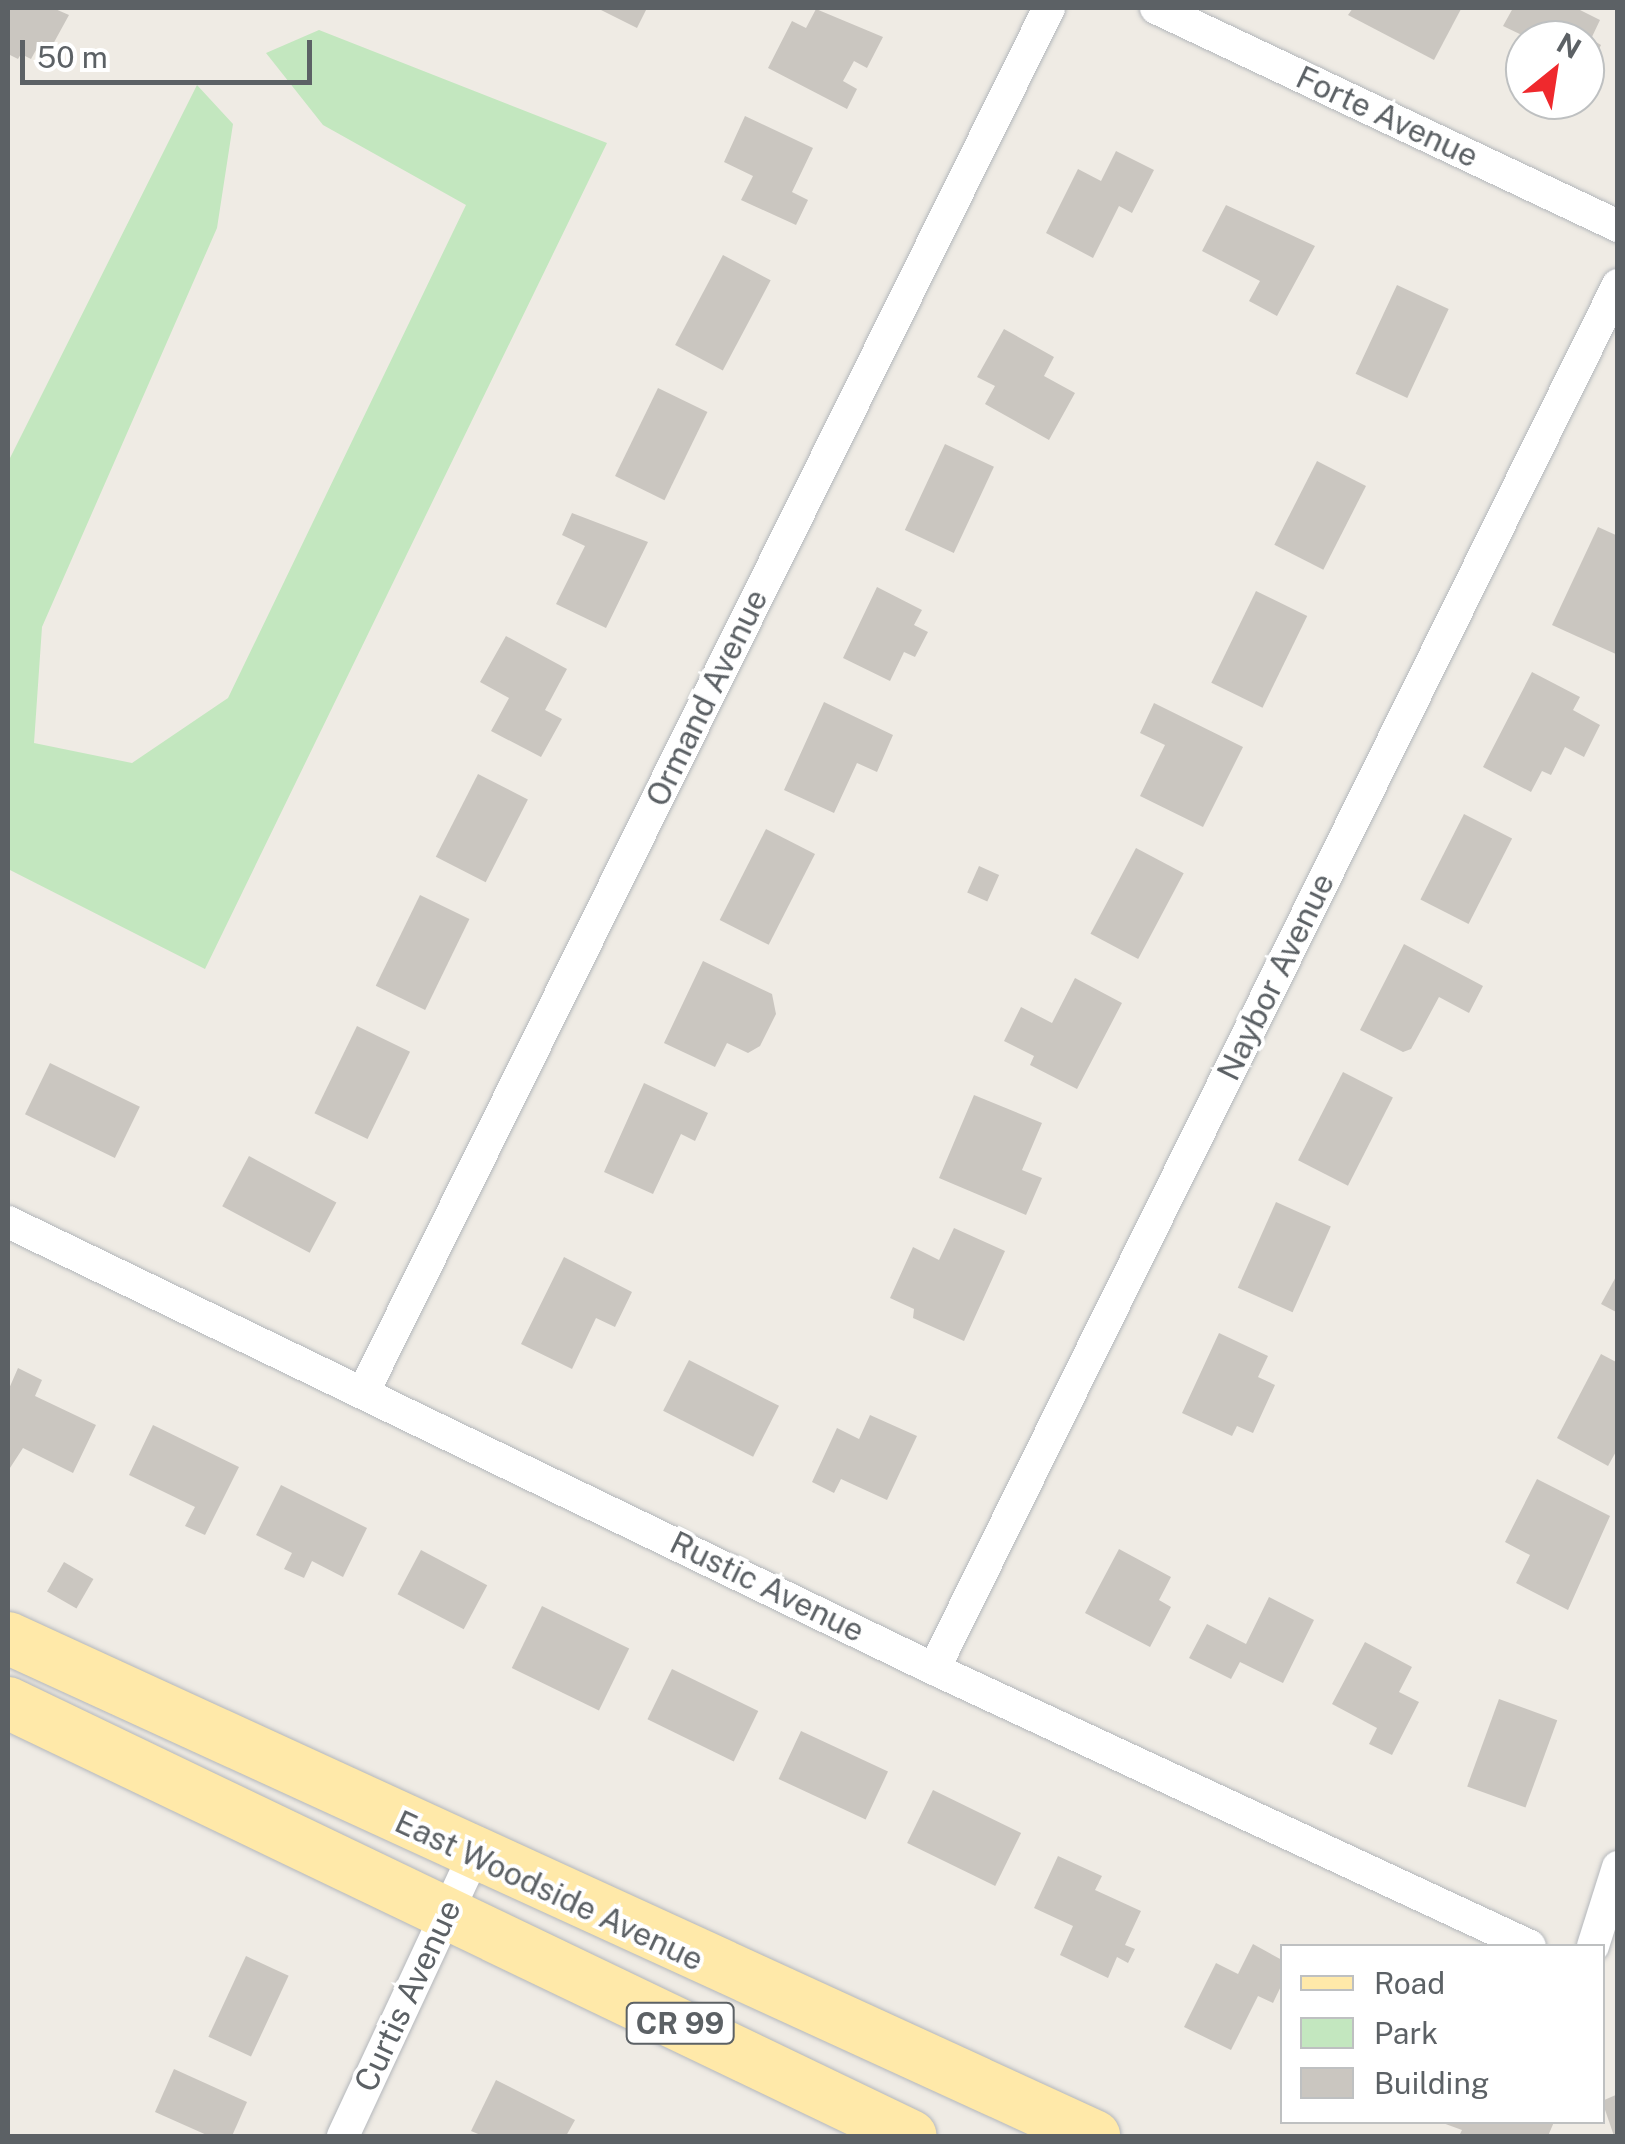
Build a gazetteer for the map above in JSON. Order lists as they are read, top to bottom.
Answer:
{
  "streets": {
    "main road": ["East Woodside Avenue", "CR 99"],
    "street": [
      "Forte Avenue",
      "Ormand Avenue",
      "Naybor Avenue",
      "Rustic Avenue",
      "Curtis Avenue"
    ]
  },
  "crossings": [
    ["Ormand Avenue", "Rustic Avenue"],
    ["Naybor Avenue", "Rustic Avenue"],
    ["East Woodside Avenue", "Curtis Avenue"]
  ],
  "legend": ["Road", "Park", "Building"],
  "scale_bar": "50 m",
  "north": "top right"
}
